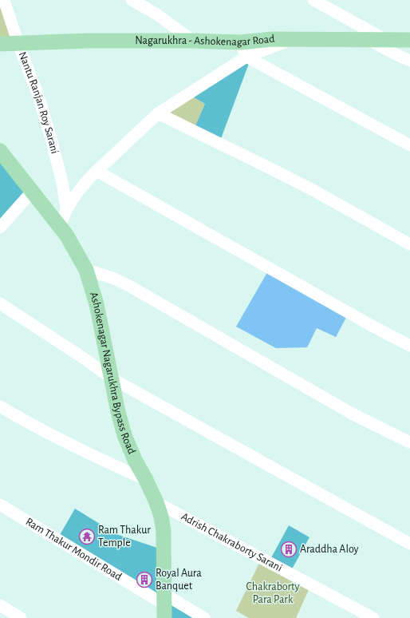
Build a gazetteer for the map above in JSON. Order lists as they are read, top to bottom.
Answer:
{
  "streets": {
    "main road": ["Nagarukhra - Ashokenagar Road", "Ashokenagar Nagarukhra Bypass Road"],
    "street": ["Nantu Ranjan Roy Sarani", "Adrish Chakraborty Sarani", "Ram Thakur Mondir Road"]
  },
  "crossings": [
    ["Nagarukhra - Ashokenagar Road", "Nantu Ranjan Roy Sarani"],
    ["Ashokenagar Nagarukhra Bypass Road", "Adrish Chakraborty Sarani"],
    ["Ashokenagar Nagarukhra Bypass Road", "Ram Thakur Mondir Road"]
  ],
  "parks": ["Chakraborty Para Park"],
  "places": {
    "temple": ["Ram Thakur Temple"],
    "building": ["Araddha Aloy", "Royal Aura Banquet"]
  }
}
